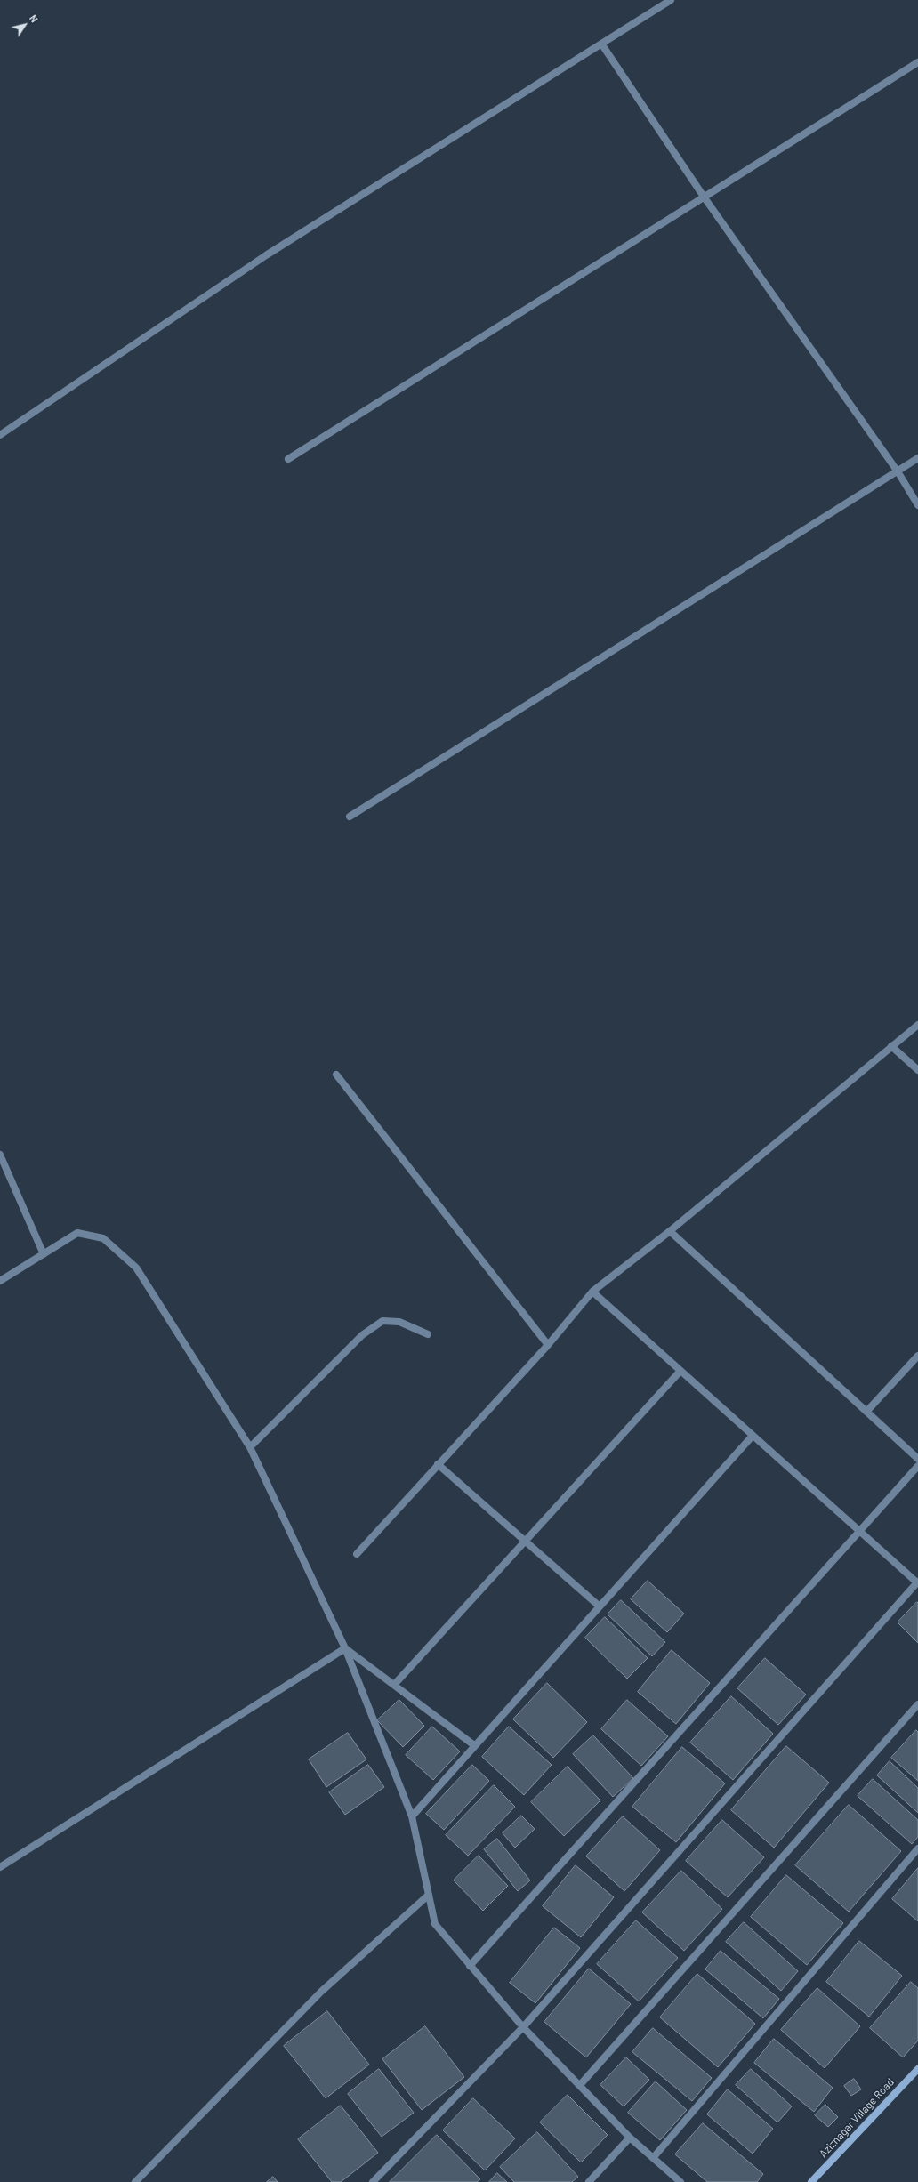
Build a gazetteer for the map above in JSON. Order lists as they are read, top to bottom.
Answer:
{
  "streets": {
    "street": ["Aziznagar Village Road"]
  },
  "north": "top right"
}
